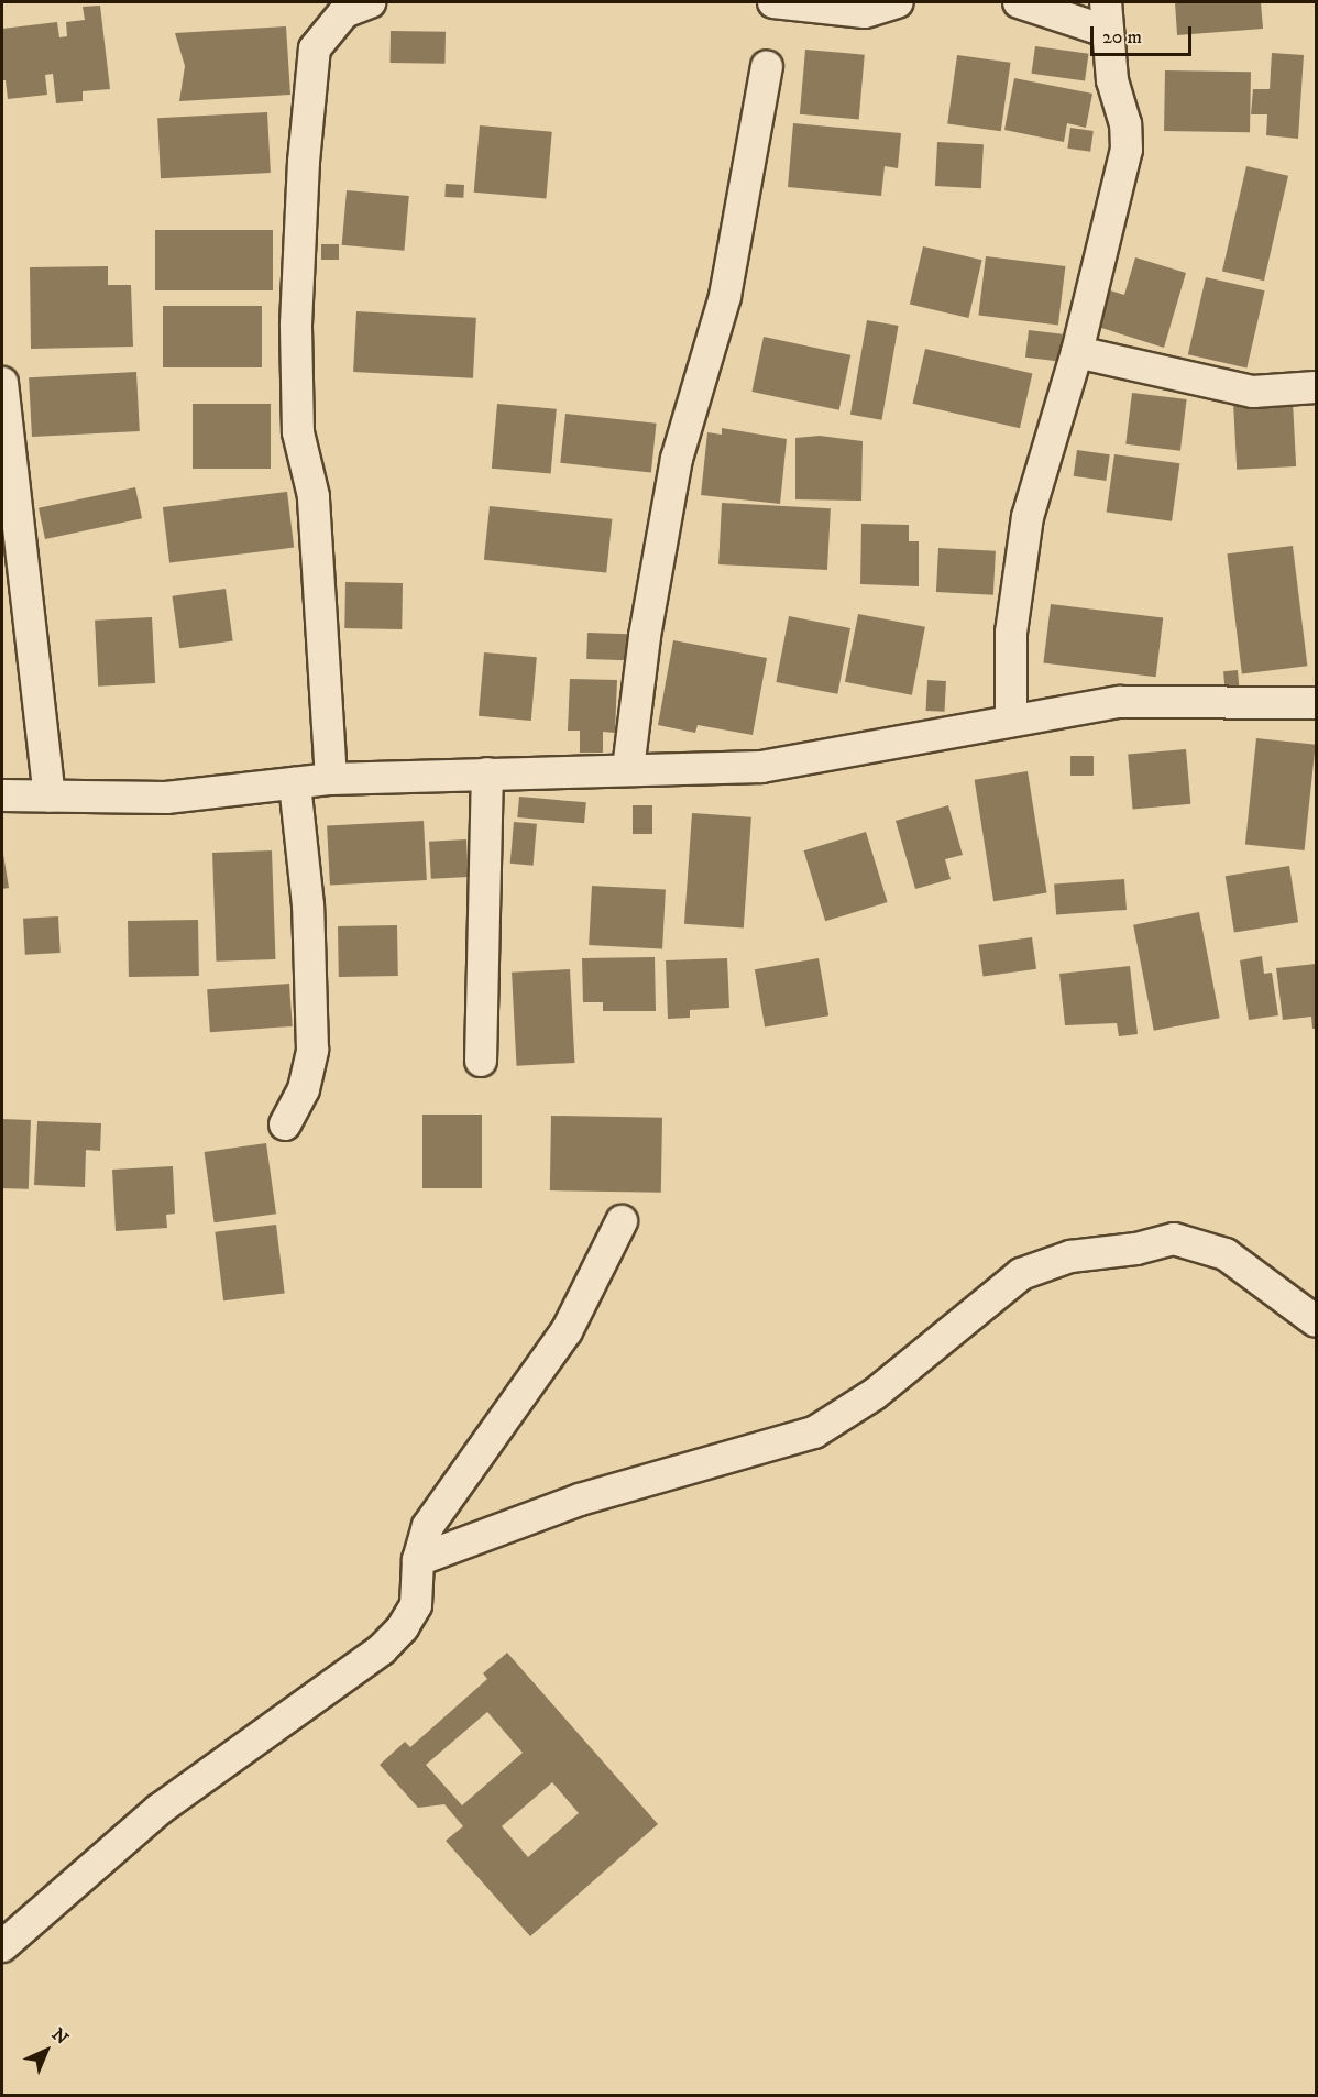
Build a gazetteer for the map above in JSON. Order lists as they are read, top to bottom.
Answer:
{
  "scale_bar": "20 m",
  "north": "top right"
}
